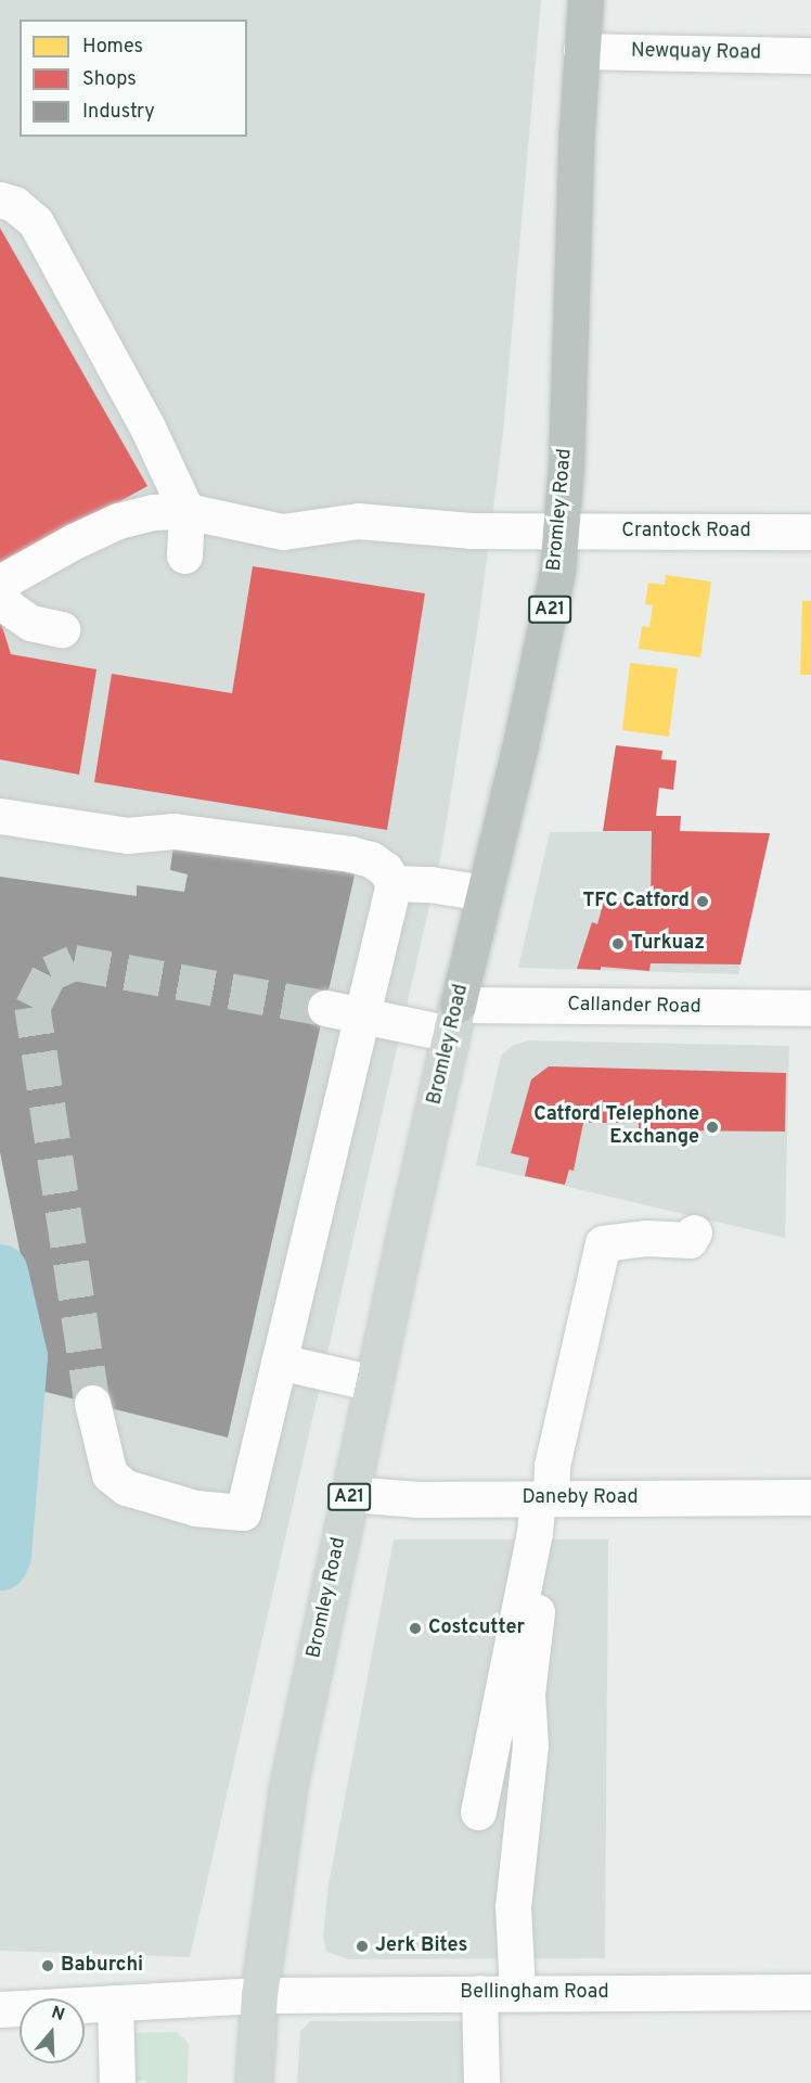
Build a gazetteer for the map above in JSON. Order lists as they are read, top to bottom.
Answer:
{
  "streets": {
    "highway": ["Bromley Road", "A21"],
    "street": [
      "Newquay Road",
      "Crantock Road",
      "Callander Road",
      "Daneby Road",
      "Bellingham Road"
    ]
  },
  "crossings": [
    ["Newquay Road", "Bromley Road"],
    ["Bromley Road", "Crantock Road"],
    ["Bromley Road", "Callander Road"],
    ["Bromley Road", "Daneby Road"],
    ["Bromley Road", "Bellingham Road"]
  ],
  "places": [
    "TFC Catford",
    "Turkuaz",
    "Catford Telephone Exchange",
    "Costcutter",
    "Jerk Bites",
    "Baburchi"
  ],
  "legend": ["Homes", "Shops", "Industry"],
  "north": "top"
}
